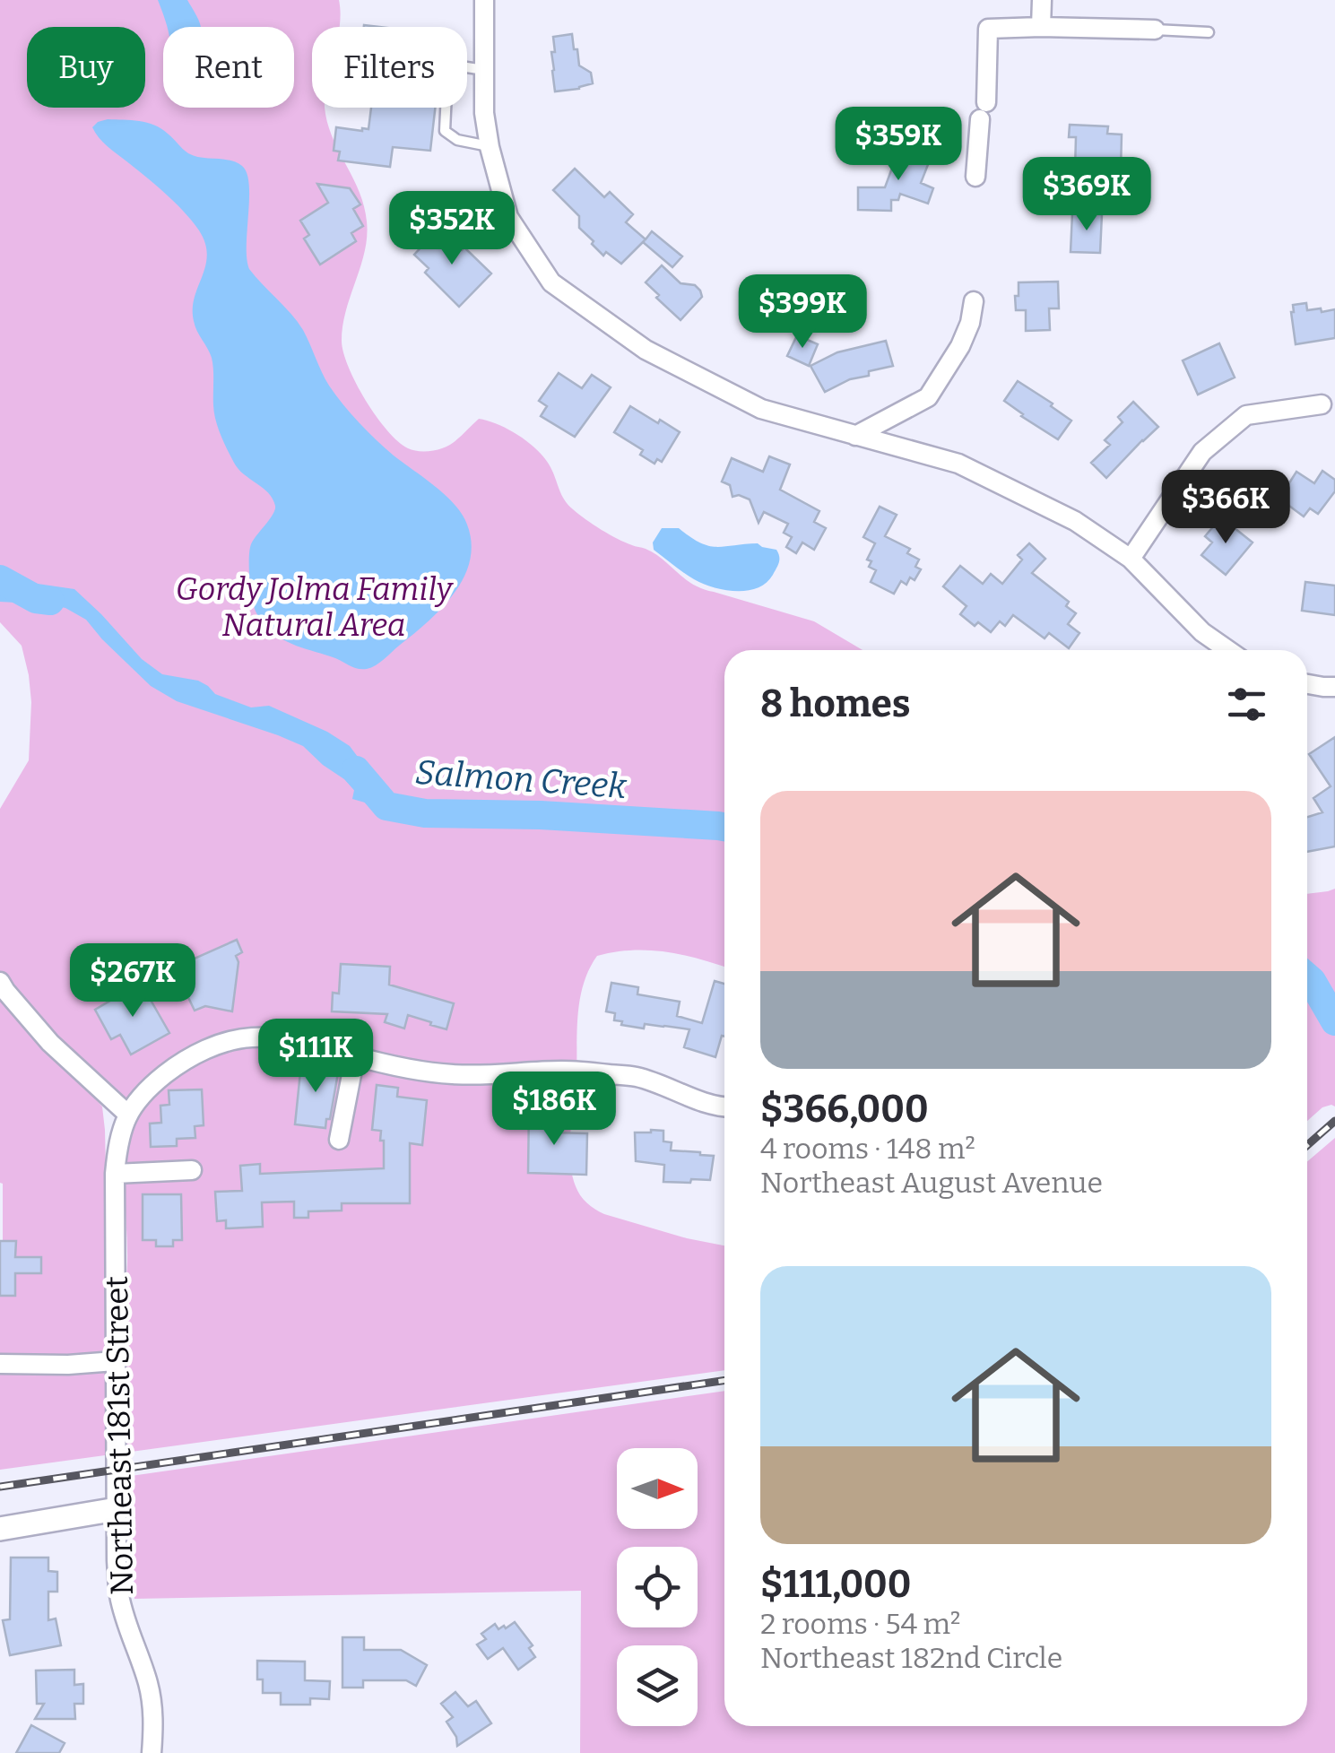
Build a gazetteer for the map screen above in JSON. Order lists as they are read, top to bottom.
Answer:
{
  "streets": {
    "street": ["Northeast 181st Street"]
  },
  "water": ["Salmon Creek"],
  "parks": ["Gordy Jolma Family Natural Area"],
  "north": "right",
  "page": {
    "chip": ["Buy", "Rent", "Filters"],
    "price": [
      "$359K",
      "$369K",
      "$352K",
      "$399K",
      "$366K",
      "$267K",
      "$111K",
      "$186K"
    ],
    "heading": "8 homes",
    "list": [
      {
        "name": "$366,000",
        "note": "4 rooms · 148 m² · Northeast August Avenue"
      },
      {
        "name": "$111,000",
        "note": "2 rooms · 54 m² · Northeast 182nd Circle"
      }
    ]
  }
}
